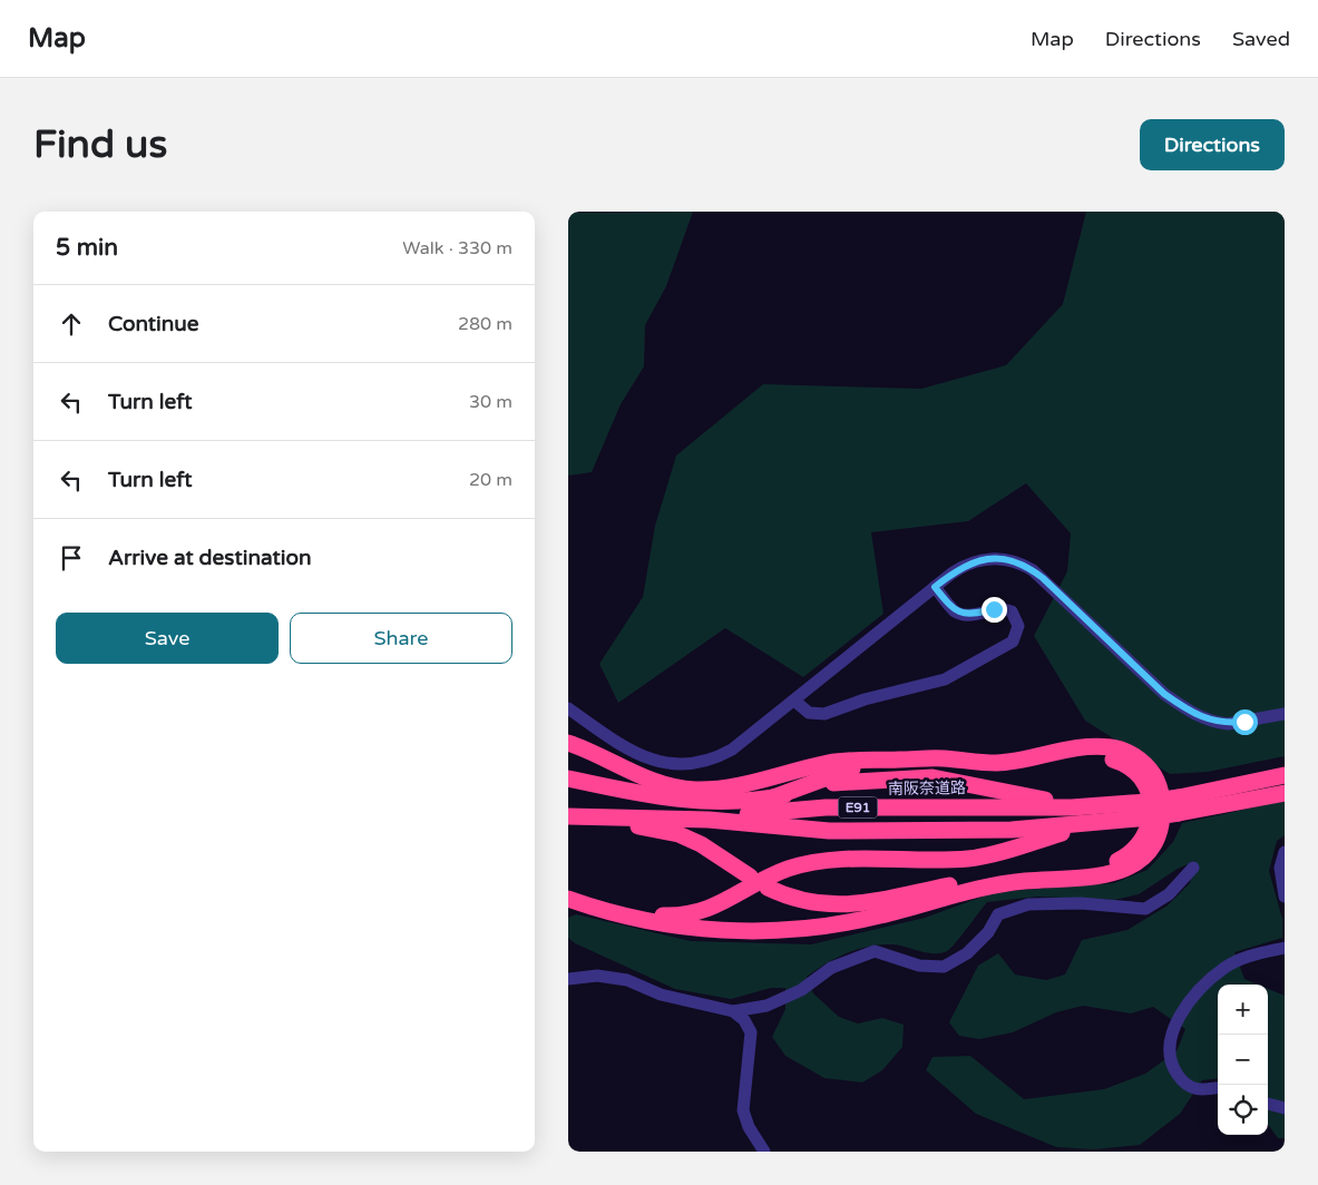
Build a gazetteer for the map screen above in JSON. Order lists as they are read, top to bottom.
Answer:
{
  "streets": {
    "highway": ["南阪奈道路", "E91"]
  },
  "crossings": [
    ["南阪奈道路", "E91"]
  ],
  "page": {
    "header": "Map",
    "nav": ["Map", "Directions", "Saved"],
    "buttons": [
      "Directions",
      ["Save", "Share"]
    ],
    "title": "Find us",
    "heading": ["5 min", "Walk · 330 m"],
    "list": [
      ["Continue", "280 m"],
      ["Turn left", "30 m"],
      ["Turn left", "20 m"],
      "Arrive at destination"
    ],
    "map_buttons": ["+", "−"]
  }
}
